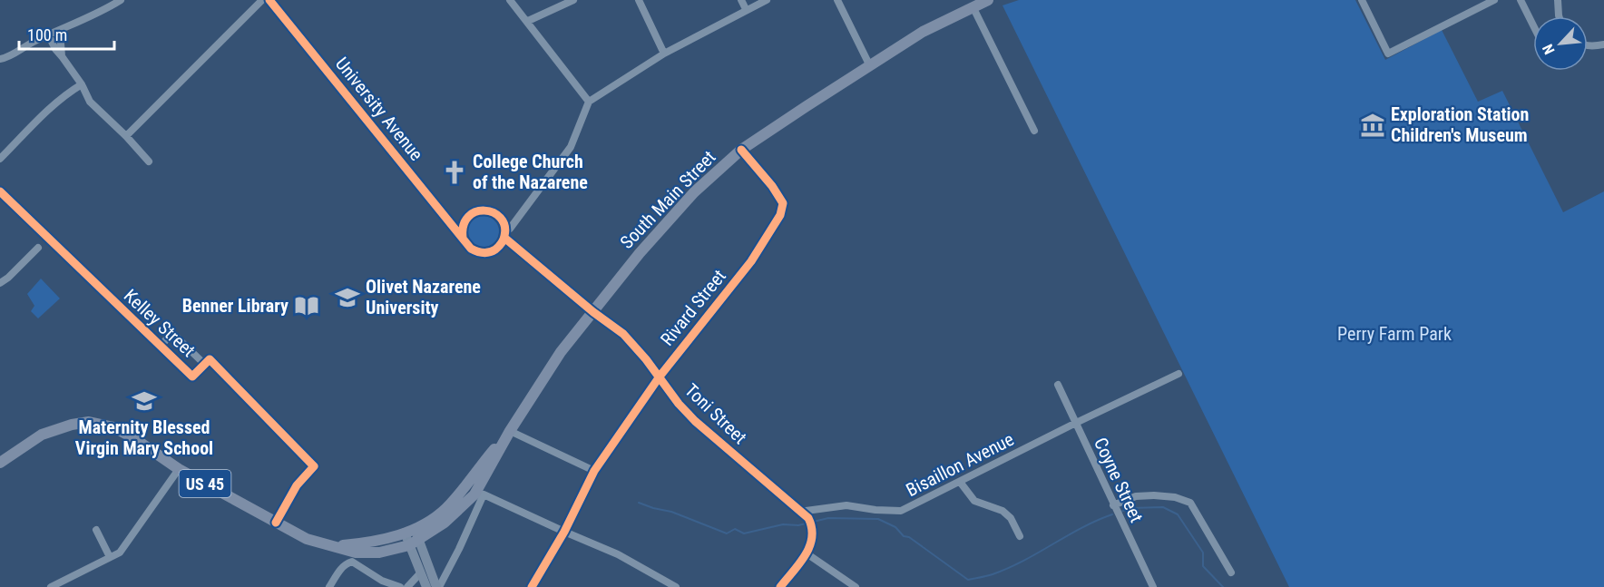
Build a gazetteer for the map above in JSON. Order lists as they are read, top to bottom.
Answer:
{
  "streets": {
    "main road": ["South Main Street", "US 45"],
    "street": [
      "University Avenue",
      "Rivard Street",
      "Kelley Street",
      "Toni Street",
      "Bisaillon Avenue",
      "Coyne Street"
    ]
  },
  "crossings": [
    ["South Main Street", "Rivard Street"],
    ["South Main Street", "Toni Street"],
    ["South Main Street", "US 45"],
    ["Rivard Street", "Toni Street"],
    ["Kelley Street", "US 45"],
    ["Toni Street", "Bisaillon Avenue"],
    ["Bisaillon Avenue", "Coyne Street"]
  ],
  "parks": ["Perry Farm Park"],
  "places": {
    "museum": ["Exploration Station Children's Museum"],
    "church": ["College Church of the Nazarene"],
    "school or university": ["Olivet Nazarene University", "Maternity Blessed Virgin Mary School"],
    "library": ["Benner Library"]
  },
  "scale_bar": "100 m",
  "north": "bottom left"
}
